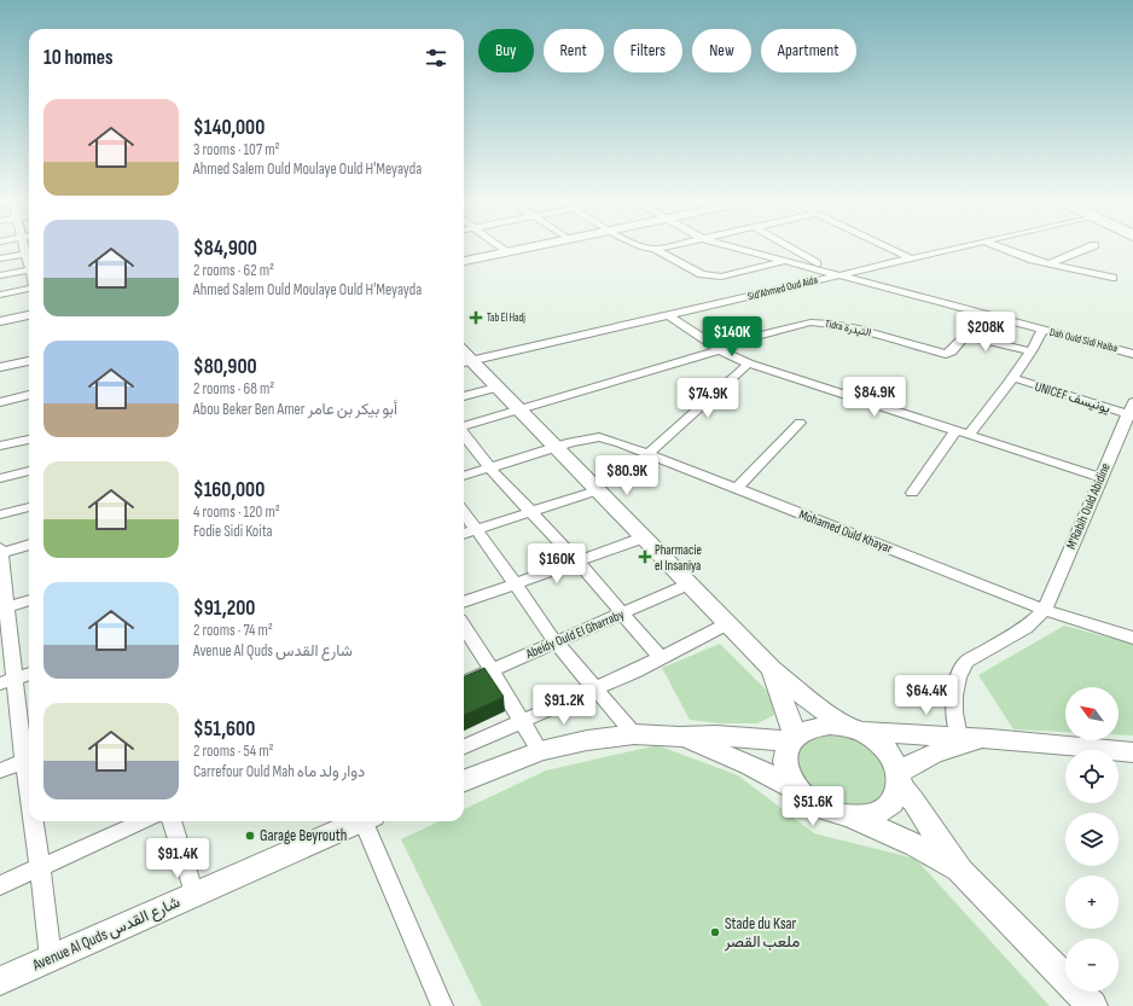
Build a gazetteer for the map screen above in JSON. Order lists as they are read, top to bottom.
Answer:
{
  "streets": {
    "street": [
      "Sid'Ahmed Oud Aida",
      "Tidra التيدرة",
      "Dah Ould Sidi Haiba",
      "UNICEF يونيسف",
      "M'Rabih Ould Abidine",
      "Mohamed Ould Khayar",
      "Abeidy Ould El Gharraby",
      "Avenue Al Quds شارع القدس"
    ]
  },
  "crossings": [
    ["Sid'Ahmed Oud Aida", "Dah Ould Sidi Haiba"],
    ["UNICEF يونيسف", "M'Rabih Ould Abidine"],
    ["M'Rabih Ould Abidine", "Mohamed Ould Khayar"]
  ],
  "places": {
    "health": ["Tab El Hadj", "Pharmacie el Insaniya"],
    "other": ["Garage Beyrouth", "Stade du Ksar ملعب القصر"]
  },
  "north": "top left",
  "page": {
    "chip": [
      "Buy",
      "Rent",
      "Filters",
      "New",
      "Apartment"
    ],
    "heading": "10 homes",
    "list": [
      {
        "name": "$140,000",
        "note": "3 rooms · 107 m² · Ahmed Salem Ould Moulaye Ould H'Meyayda"
      },
      {
        "name": "$84,900",
        "note": "2 rooms · 62 m² · Ahmed Salem Ould Moulaye Ould H'Meyayda"
      },
      {
        "name": "$80,900",
        "note": "2 rooms · 68 m² · Abou Beker Ben Amer أبو بيكر بن عامر"
      },
      {
        "name": "$160,000",
        "note": "4 rooms · 120 m² · Fodie Sidi Koita"
      },
      {
        "name": "$91,200",
        "note": "2 rooms · 74 m² · Avenue Al Quds شارع القدس"
      },
      {
        "name": "$51,600",
        "note": "2 rooms · 54 m² · Carrefour Ould Mah دوار ولد ماه"
      }
    ],
    "price": [
      "$208K",
      "$140K",
      "$84.9K",
      "$74.9K",
      "$80.9K",
      "$160K",
      "$64.4K",
      "$91.2K",
      "$51.6K",
      "$91.4K"
    ],
    "map_buttons": ["+", "−"]
  }
}
